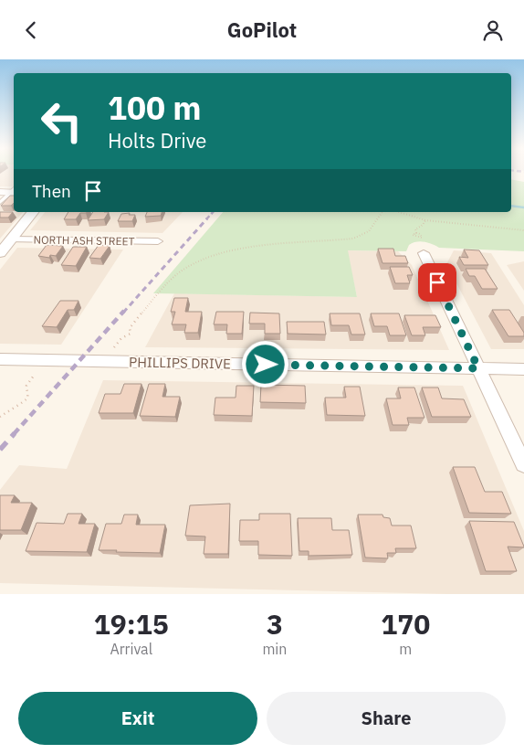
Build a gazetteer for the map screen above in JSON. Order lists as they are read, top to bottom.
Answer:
{
  "streets": {
    "street": ["NORTH ASH STREET", "PHILLIPS DRIVE"]
  },
  "page": {
    "header": "GoPilot",
    "turn": ["100 m", "Holts Drive"],
    "then": "Then",
    "eta": [
      "19:15",
      "Arrival",
      "3",
      "min",
      "170",
      "m"
    ],
    "buttons": ["Exit", "Share"]
  }
}
